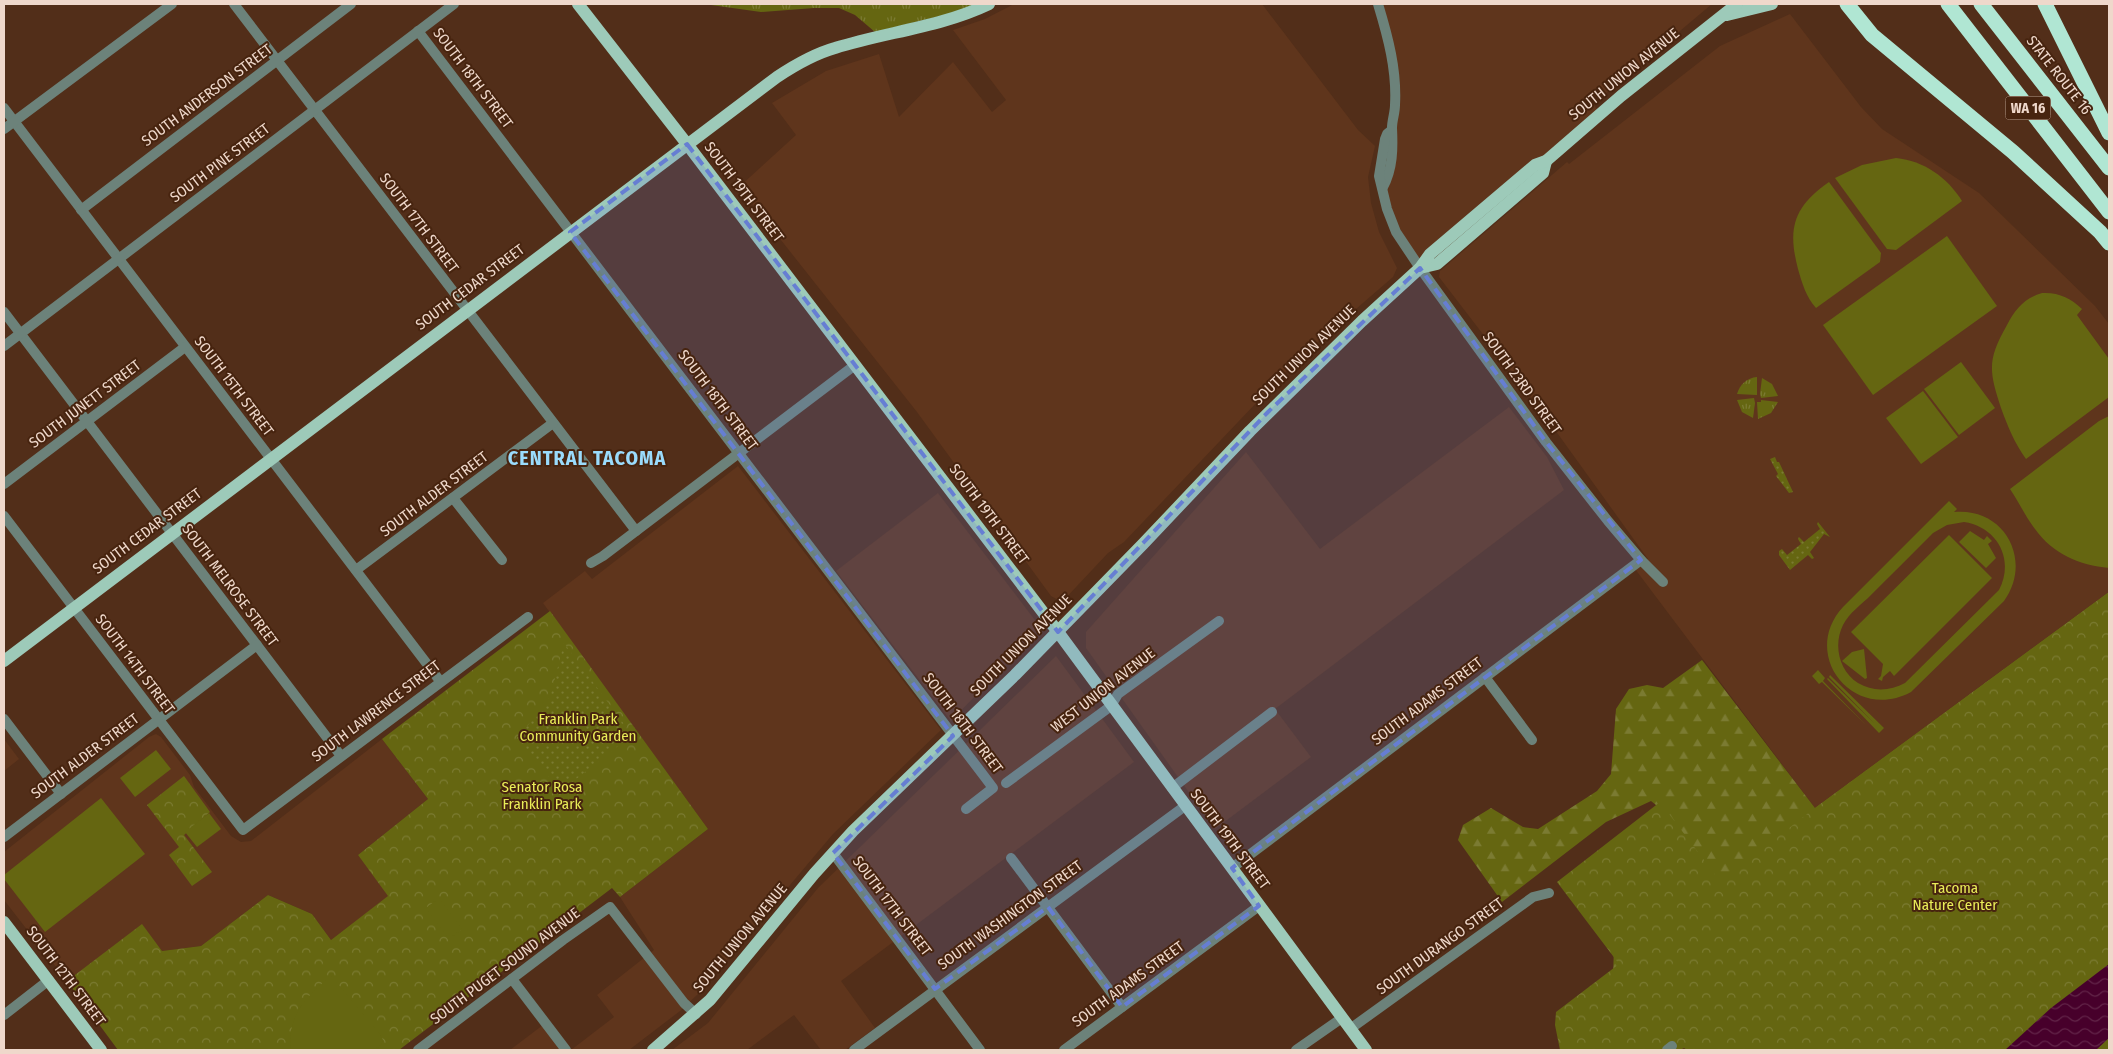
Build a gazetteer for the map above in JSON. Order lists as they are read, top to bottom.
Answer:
{
  "streets": {
    "highway": ["STATE ROUTE 16", "WA 16"],
    "main road": [
      "SOUTH UNION AVENUE",
      "SOUTH 19TH STREET",
      "SOUTH CEDAR STREET",
      "SOUTH 12TH STREET"
    ],
    "street": [
      "SOUTH 18TH STREET",
      "SOUTH ANDERSON STREET",
      "SOUTH PINE STREET",
      "SOUTH 17TH STREET",
      "SOUTH 23RD STREET",
      "SOUTH 15TH STREET",
      "SOUTH JUNETT STREET",
      "SOUTH ALDER STREET",
      "SOUTH MELROSE STREET",
      "SOUTH 14TH STREET",
      "WEST UNION AVENUE",
      "SOUTH ADAMS STREET",
      "SOUTH LAWRENCE STREET",
      "SOUTH WASHINGTON STREET",
      "SOUTH DURANGO STREET",
      "SOUTH PUGET SOUND AVENUE"
    ]
  },
  "crossings": [
    ["SOUTH UNION AVENUE", "SOUTH 18TH STREET"],
    ["SOUTH UNION AVENUE", "SOUTH 19TH STREET"],
    ["SOUTH UNION AVENUE", "SOUTH 17TH STREET"],
    ["SOUTH UNION AVENUE", "SOUTH 23RD STREET"],
    ["SOUTH UNION AVENUE", "SOUTH PUGET SOUND AVENUE"],
    ["SOUTH 18TH STREET", "SOUTH PINE STREET"],
    ["SOUTH 18TH STREET", "SOUTH CEDAR STREET"],
    ["SOUTH ANDERSON STREET", "SOUTH 17TH STREET"],
    ["SOUTH ANDERSON STREET", "SOUTH 15TH STREET"],
    ["SOUTH PINE STREET", "SOUTH 17TH STREET"],
    ["SOUTH PINE STREET", "SOUTH 15TH STREET"],
    ["SOUTH PINE STREET", "SOUTH MELROSE STREET"],
    ["SOUTH 19TH STREET", "SOUTH CEDAR STREET"],
    ["SOUTH 19TH STREET", "WEST UNION AVENUE"],
    ["SOUTH 19TH STREET", "SOUTH ADAMS STREET"],
    ["SOUTH 19TH STREET", "SOUTH WASHINGTON STREET"],
    ["SOUTH 19TH STREET", "SOUTH DURANGO STREET"],
    ["SOUTH 17TH STREET", "SOUTH CEDAR STREET"],
    ["SOUTH 17TH STREET", "SOUTH ALDER STREET"],
    ["SOUTH 17TH STREET", "SOUTH WASHINGTON STREET"],
    ["SOUTH CEDAR STREET", "SOUTH 15TH STREET"],
    ["SOUTH CEDAR STREET", "SOUTH MELROSE STREET"],
    ["SOUTH CEDAR STREET", "SOUTH 14TH STREET"],
    ["SOUTH 23RD STREET", "SOUTH ADAMS STREET"],
    ["SOUTH 15TH STREET", "SOUTH JUNETT STREET"],
    ["SOUTH 15TH STREET", "SOUTH ALDER STREET"],
    ["SOUTH 15TH STREET", "SOUTH LAWRENCE STREET"],
    ["SOUTH JUNETT STREET", "SOUTH MELROSE STREET"],
    ["SOUTH ALDER STREET", "SOUTH MELROSE STREET"],
    ["SOUTH ALDER STREET", "SOUTH 14TH STREET"],
    ["SOUTH MELROSE STREET", "SOUTH LAWRENCE STREET"],
    ["SOUTH 14TH STREET", "SOUTH LAWRENCE STREET"]
  ],
  "districts": ["CENTRAL TACOMA"],
  "parks": ["Franklin Park Community Garden", "Senator Rosa Franklin Park", "Tacoma Nature Center"]
}
